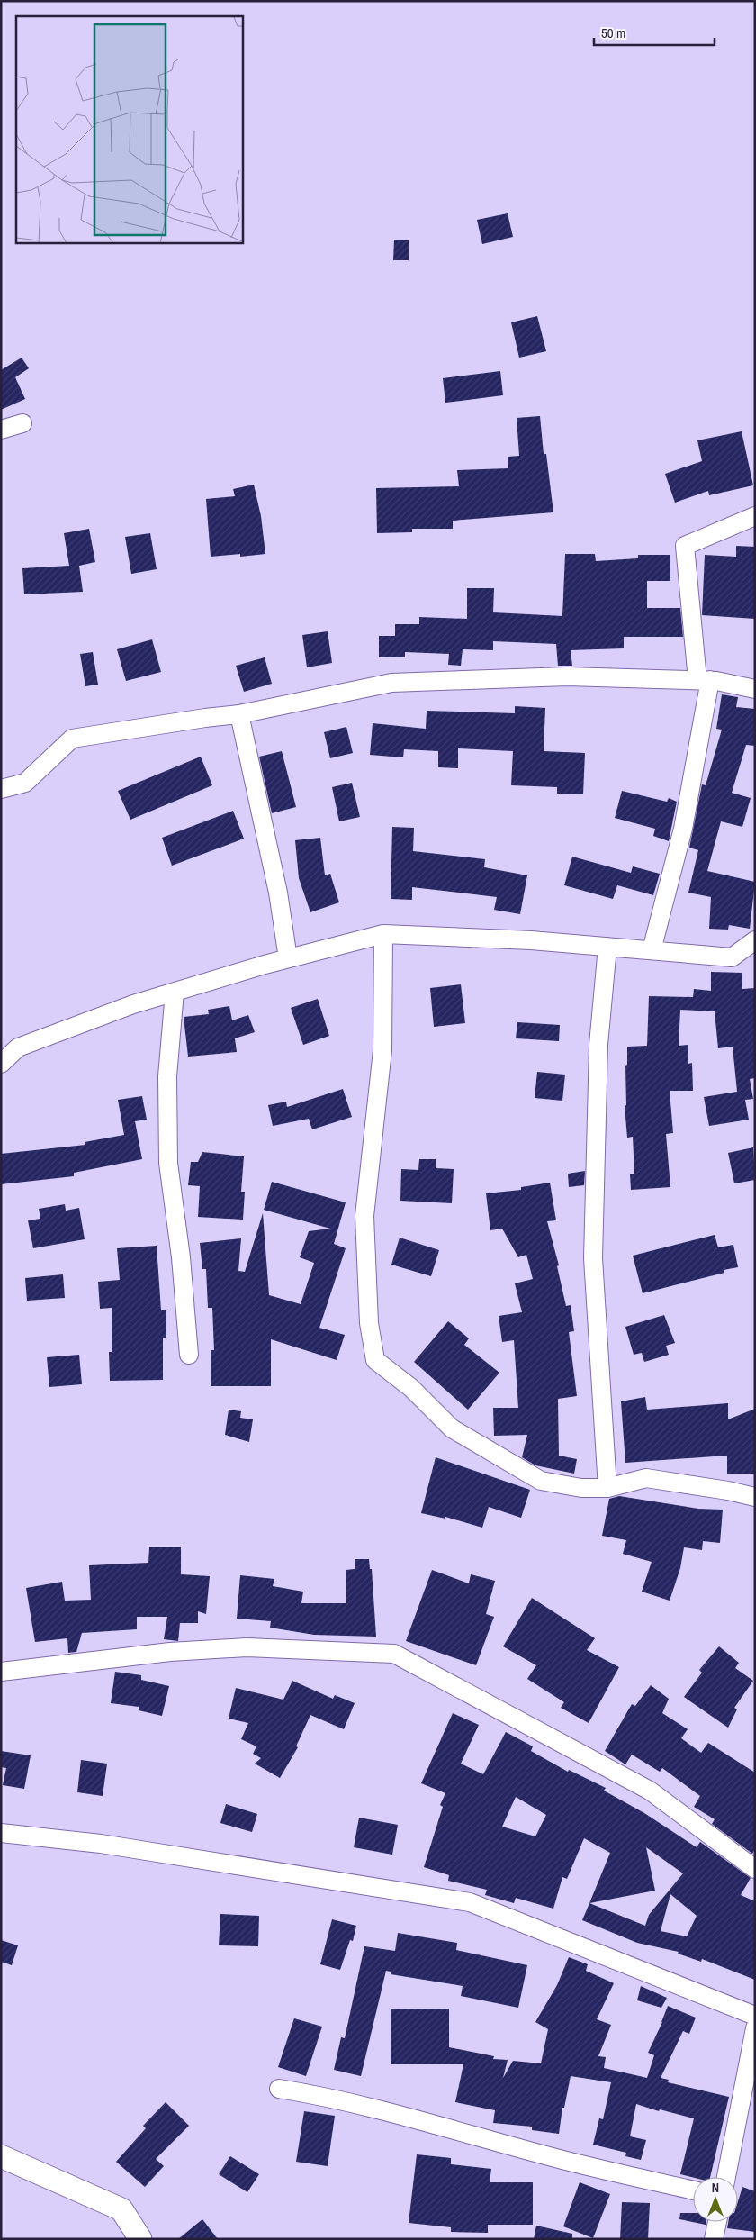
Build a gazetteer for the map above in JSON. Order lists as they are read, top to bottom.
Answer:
{
  "scale_bar": "50 m",
  "north": "top"
}
